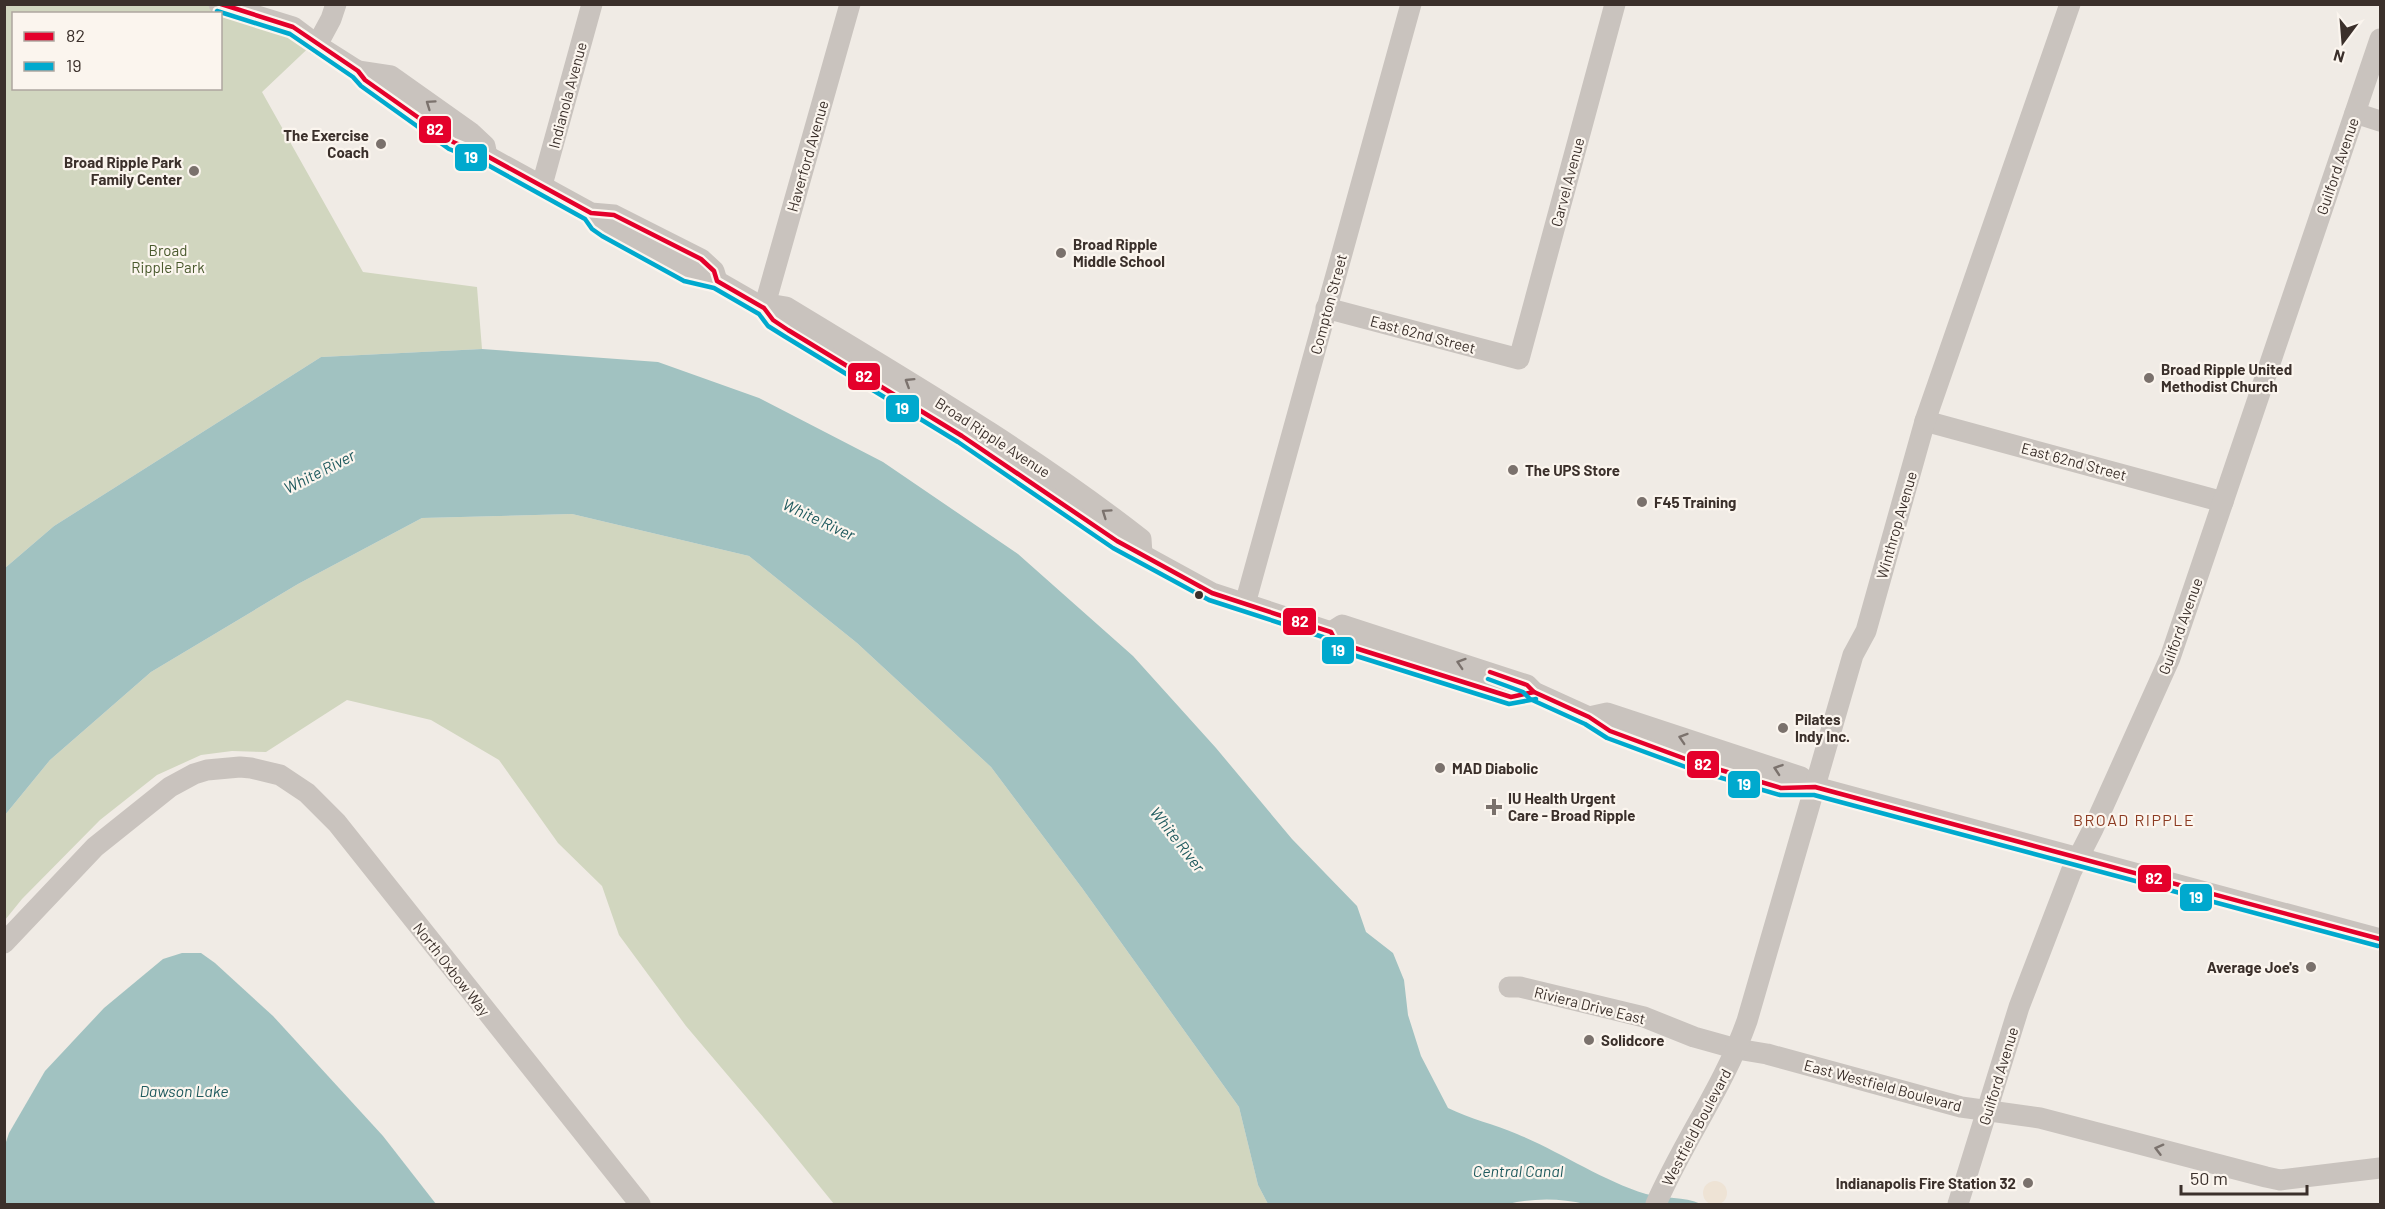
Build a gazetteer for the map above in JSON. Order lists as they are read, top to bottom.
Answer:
{
  "streets": {
    "street": [
      "Indianola Avenue",
      "Haverford Avenue",
      "Guilford Avenue",
      "Carvel Avenue",
      "Compton Street",
      "East 62nd Street",
      "Broad Ripple Avenue",
      "Winthrop Avenue",
      "North Oxbow Way",
      "Riviera Drive East",
      "East Westfield Boulevard",
      "Westfield Boulevard"
    ]
  },
  "crossings": [
    ["Indianola Avenue", "Broad Ripple Avenue"],
    ["Haverford Avenue", "Broad Ripple Avenue"],
    ["Guilford Avenue", "East 62nd Street"],
    ["Guilford Avenue", "Broad Ripple Avenue"],
    ["Guilford Avenue", "East Westfield Boulevard"],
    ["Carvel Avenue", "East 62nd Street"],
    ["Compton Street", "East 62nd Street"],
    ["Compton Street", "Broad Ripple Avenue"],
    ["East 62nd Street", "Winthrop Avenue"],
    ["Broad Ripple Avenue", "Winthrop Avenue"],
    ["Winthrop Avenue", "Riviera Drive East"],
    ["Winthrop Avenue", "East Westfield Boulevard"],
    ["Winthrop Avenue", "Westfield Boulevard"],
    ["Riviera Drive East", "East Westfield Boulevard"],
    ["Riviera Drive East", "Westfield Boulevard"],
    ["East Westfield Boulevard", "Westfield Boulevard"]
  ],
  "one_way": ["East Westfield Boulevard"],
  "districts": ["BROAD RIPPLE"],
  "water": ["White River", "Dawson Lake", "Central Canal"],
  "parks": ["Broad Ripple Park"],
  "places": {
    "other": [
      "The Exercise Coach",
      "Broad Ripple Park Family Center",
      "Broad Ripple Middle School",
      "Broad Ripple United Methodist Church",
      "The UPS Store",
      "F45 Training",
      "Pilates Indy Inc.",
      "MAD Diabolic",
      "Average Joe's",
      "Solidcore",
      "Indianapolis Fire Station 32"
    ],
    "health": ["IU Health Urgent Care - Broad Ripple"]
  },
  "lines": ["transit line 82", "transit line 19"],
  "legend": ["82", "19"],
  "scale_bar": "50 m",
  "north": "bottom"
}
